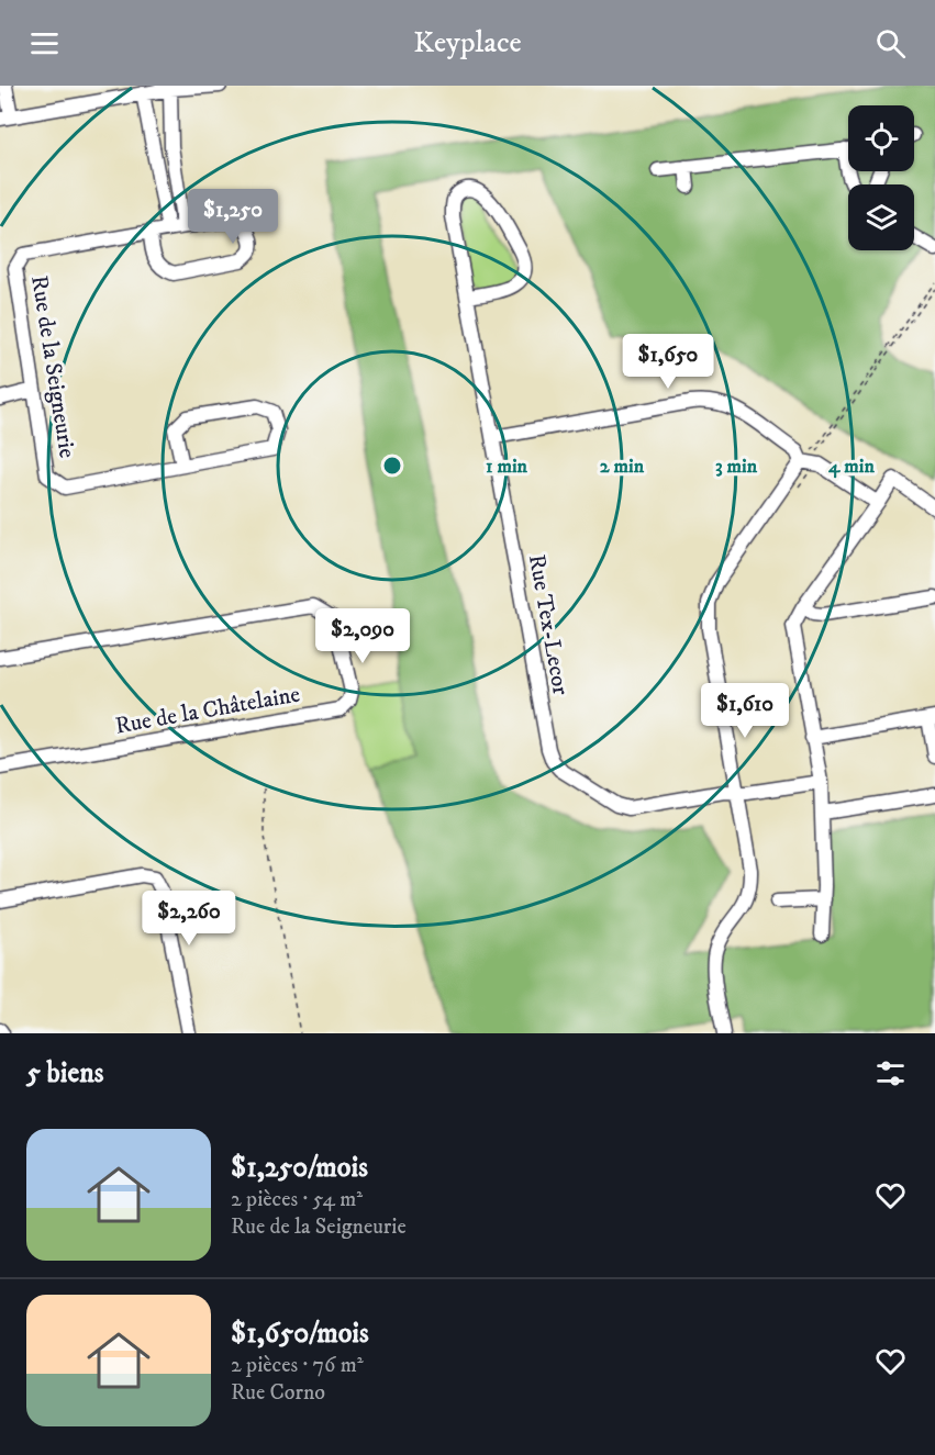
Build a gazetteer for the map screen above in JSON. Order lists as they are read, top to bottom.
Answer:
{
  "streets": {
    "street": ["Rue de la Seigneurie", "Rue Tex-Lecor", "Rue de la Châtelaine"]
  },
  "page": {
    "header": "Keyplace",
    "price": [
      "$1,250",
      "$1,650",
      "$2,090",
      "$1,610",
      "$2,260"
    ],
    "heading": "5 biens",
    "list": [
      {
        "name": "$1,250/mois",
        "note": "2 pièces · 54 m² · Rue de la Seigneurie"
      },
      {
        "name": "$1,650/mois",
        "note": "2 pièces · 76 m² · Rue Corno"
      }
    ]
  },
  "rings": [
    "1 min",
    "2 min",
    "3 min",
    "4 min"
  ]
}
